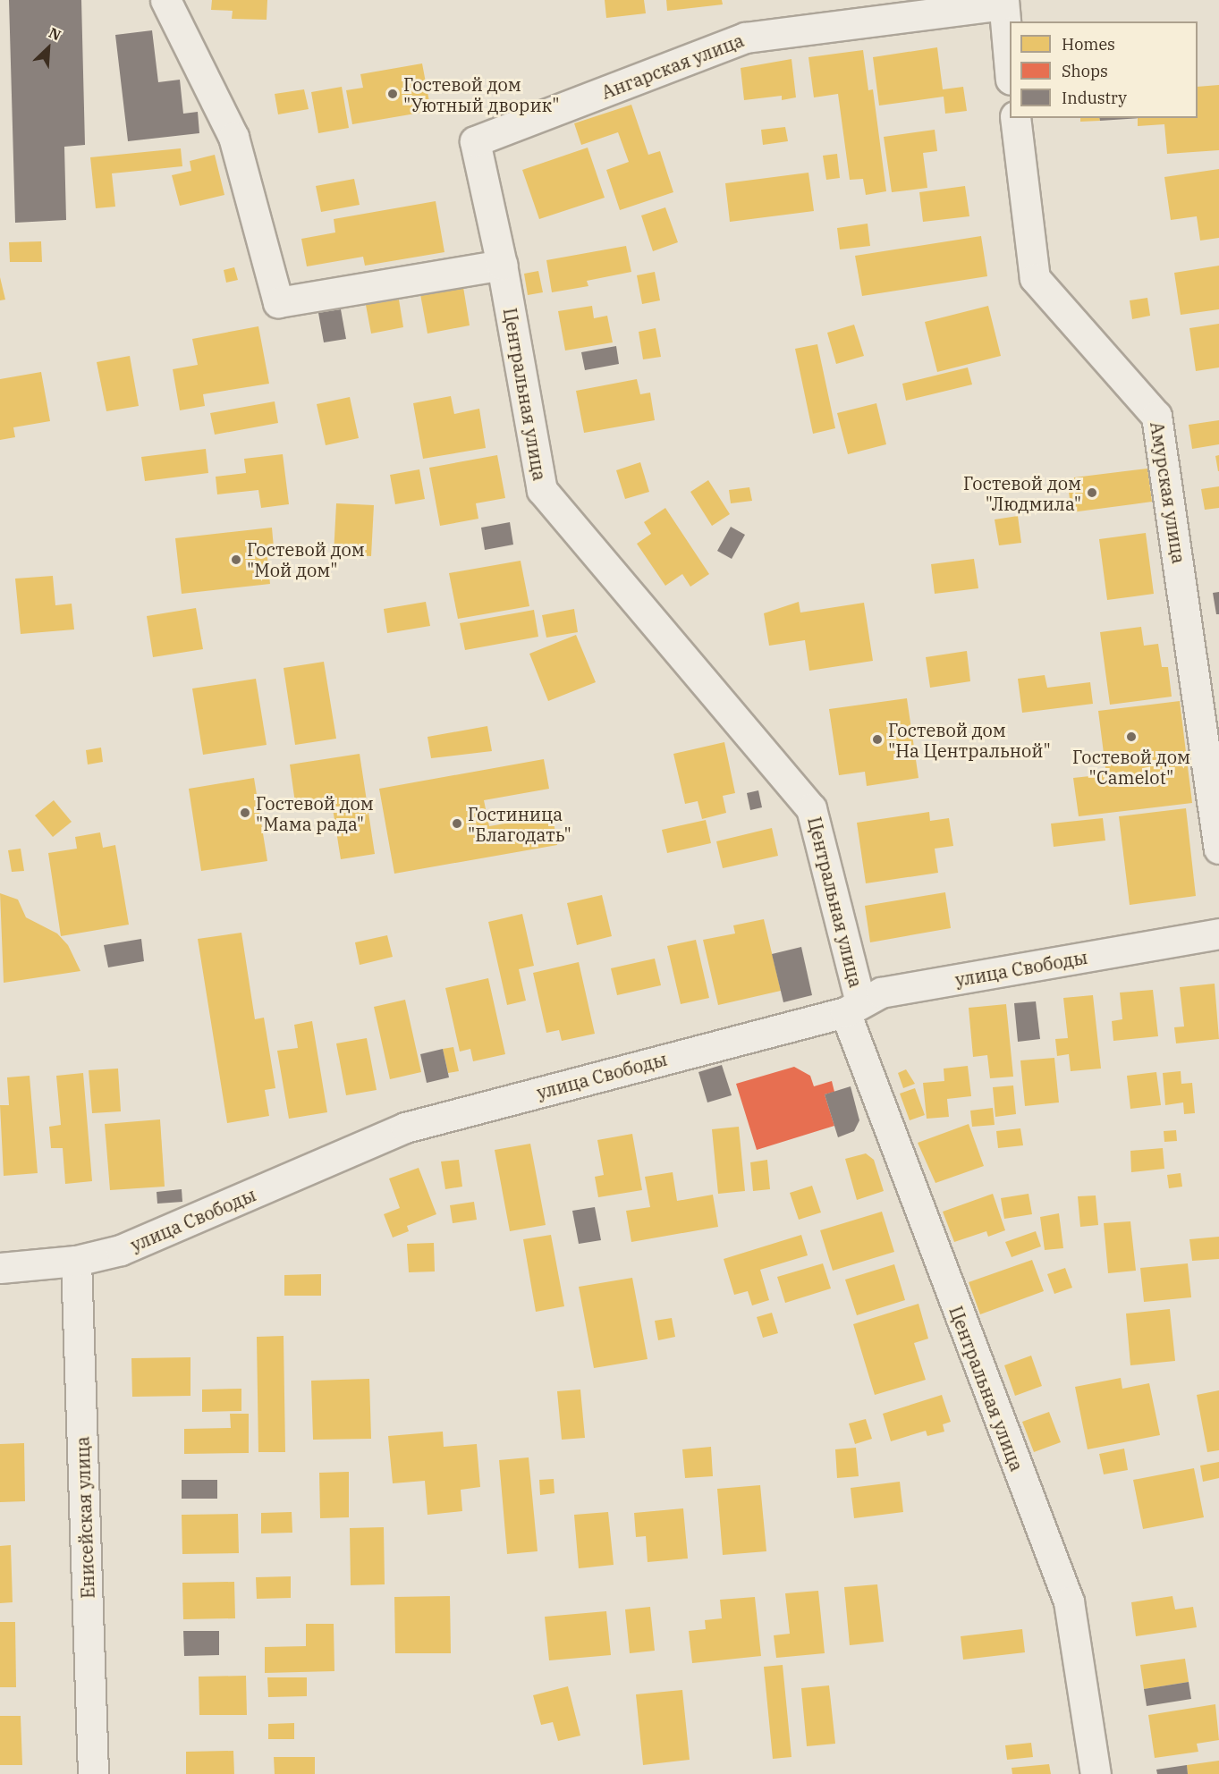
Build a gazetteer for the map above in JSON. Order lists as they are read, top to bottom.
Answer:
{
  "streets": {
    "street": [
      "Ангарская улица",
      "Центральная улица",
      "Амурская улица",
      "улица Свободы",
      "Енисейская улица"
    ]
  },
  "crossings": [
    ["Ангарская улица", "Центральная улица"],
    ["Центральная улица", "улица Свободы"],
    ["улица Свободы", "Енисейская улица"]
  ],
  "places": [
    "Гостевой дом \"Уютный дворик\"",
    "Гостевой дом \"Людмила\"",
    "Гостевой дом \"Мой дом\"",
    "Гостевой дом \"Camelot\"",
    "Гостевой дом \"На Центральной\"",
    "Гостевой дом \"Мама рада\"",
    "Гостиница \"Благодать\""
  ],
  "legend": ["Homes", "Shops", "Industry"],
  "north": "top right"
}
